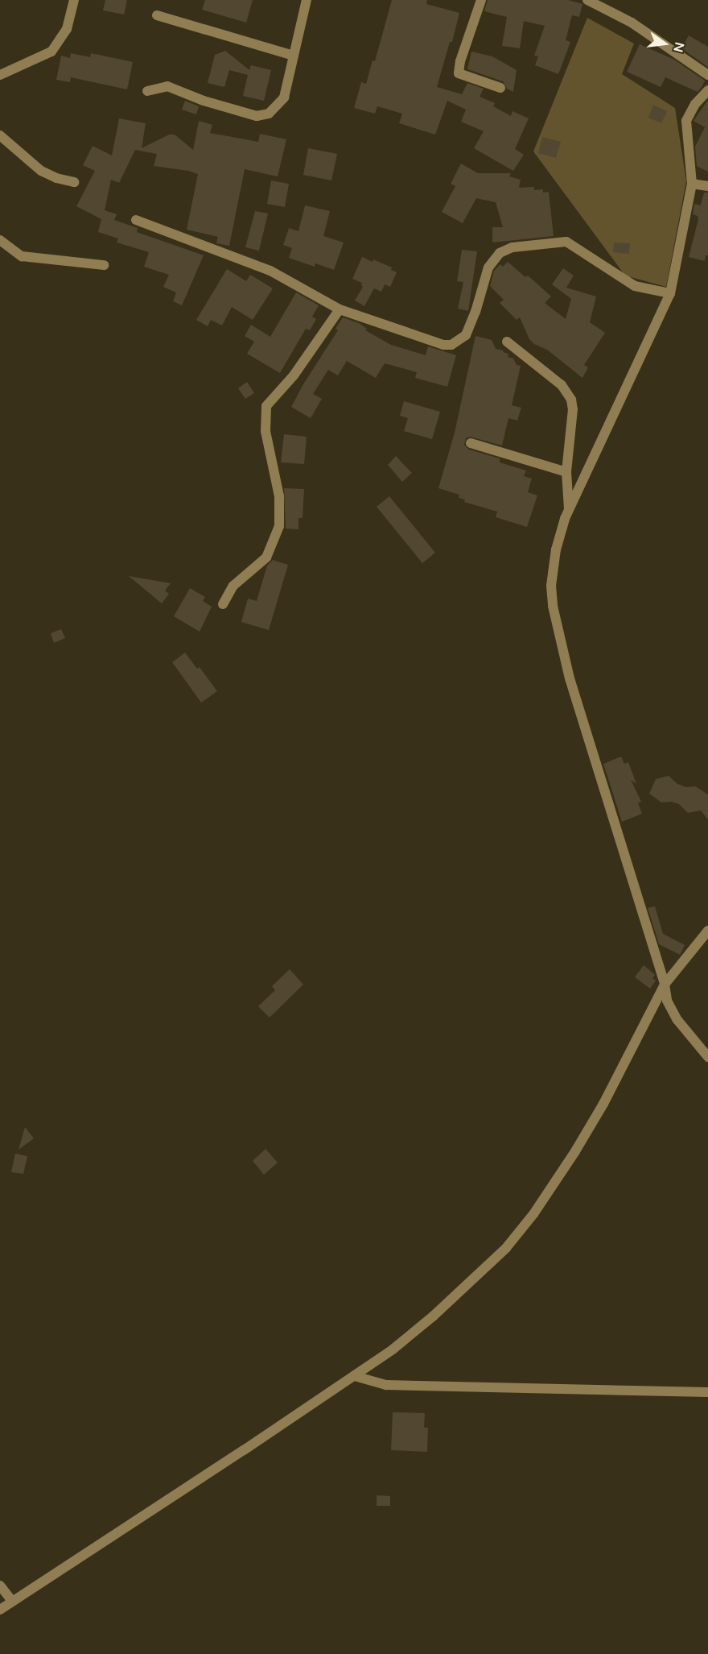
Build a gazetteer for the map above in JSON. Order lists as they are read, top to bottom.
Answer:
{
  "north": "right"
}
